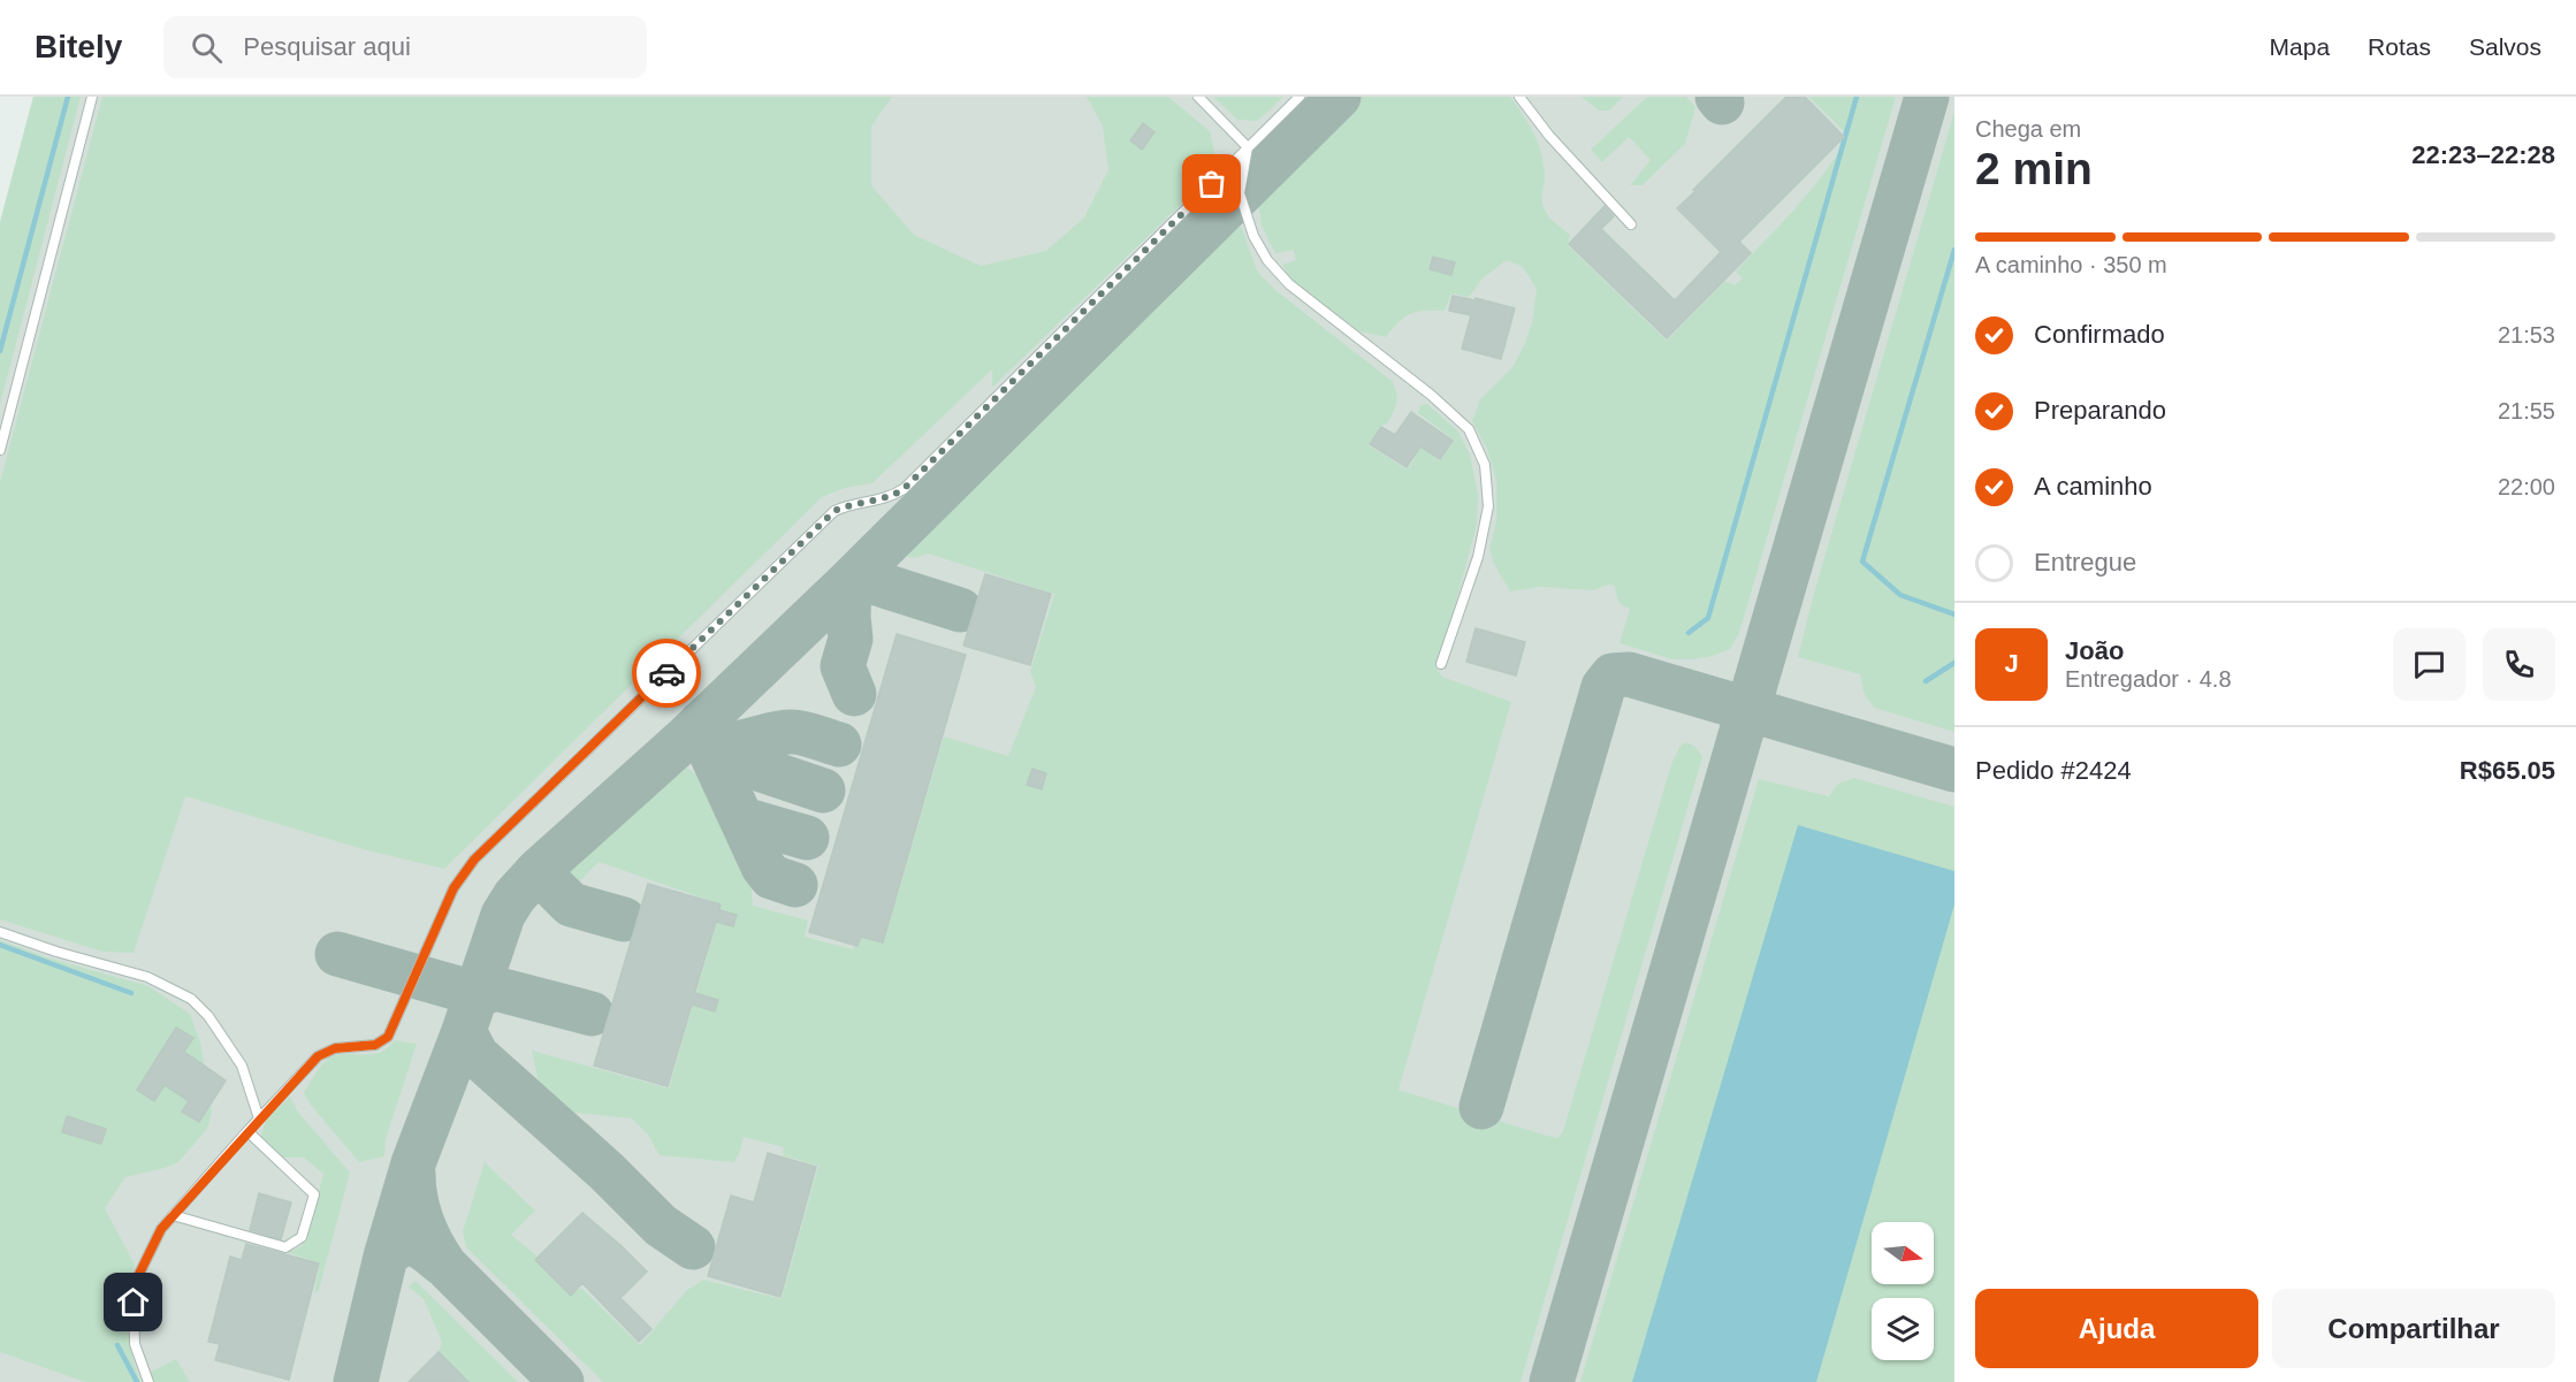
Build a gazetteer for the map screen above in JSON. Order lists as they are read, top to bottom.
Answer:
{
  "north": "right",
  "page": {
    "header": "Bitely",
    "search": "Pesquisar aqui",
    "nav": ["Mapa", "Rotas", "Salvos"],
    "heading": ["2 min", "Chega em", "22:23–22:28"],
    "panel": [
      "João",
      "Entregador · 4.8",
      "Pedido #2424",
      "R$65.05"
    ],
    "bar": "A caminho · 350 m",
    "list": [
      ["Confirmado", "21:53"],
      ["Preparando", "21:55"],
      ["A caminho", "22:00"],
      "Entregue"
    ],
    "round": "J",
    "buttons": ["Ajuda", "Compartilhar"]
  }
}
